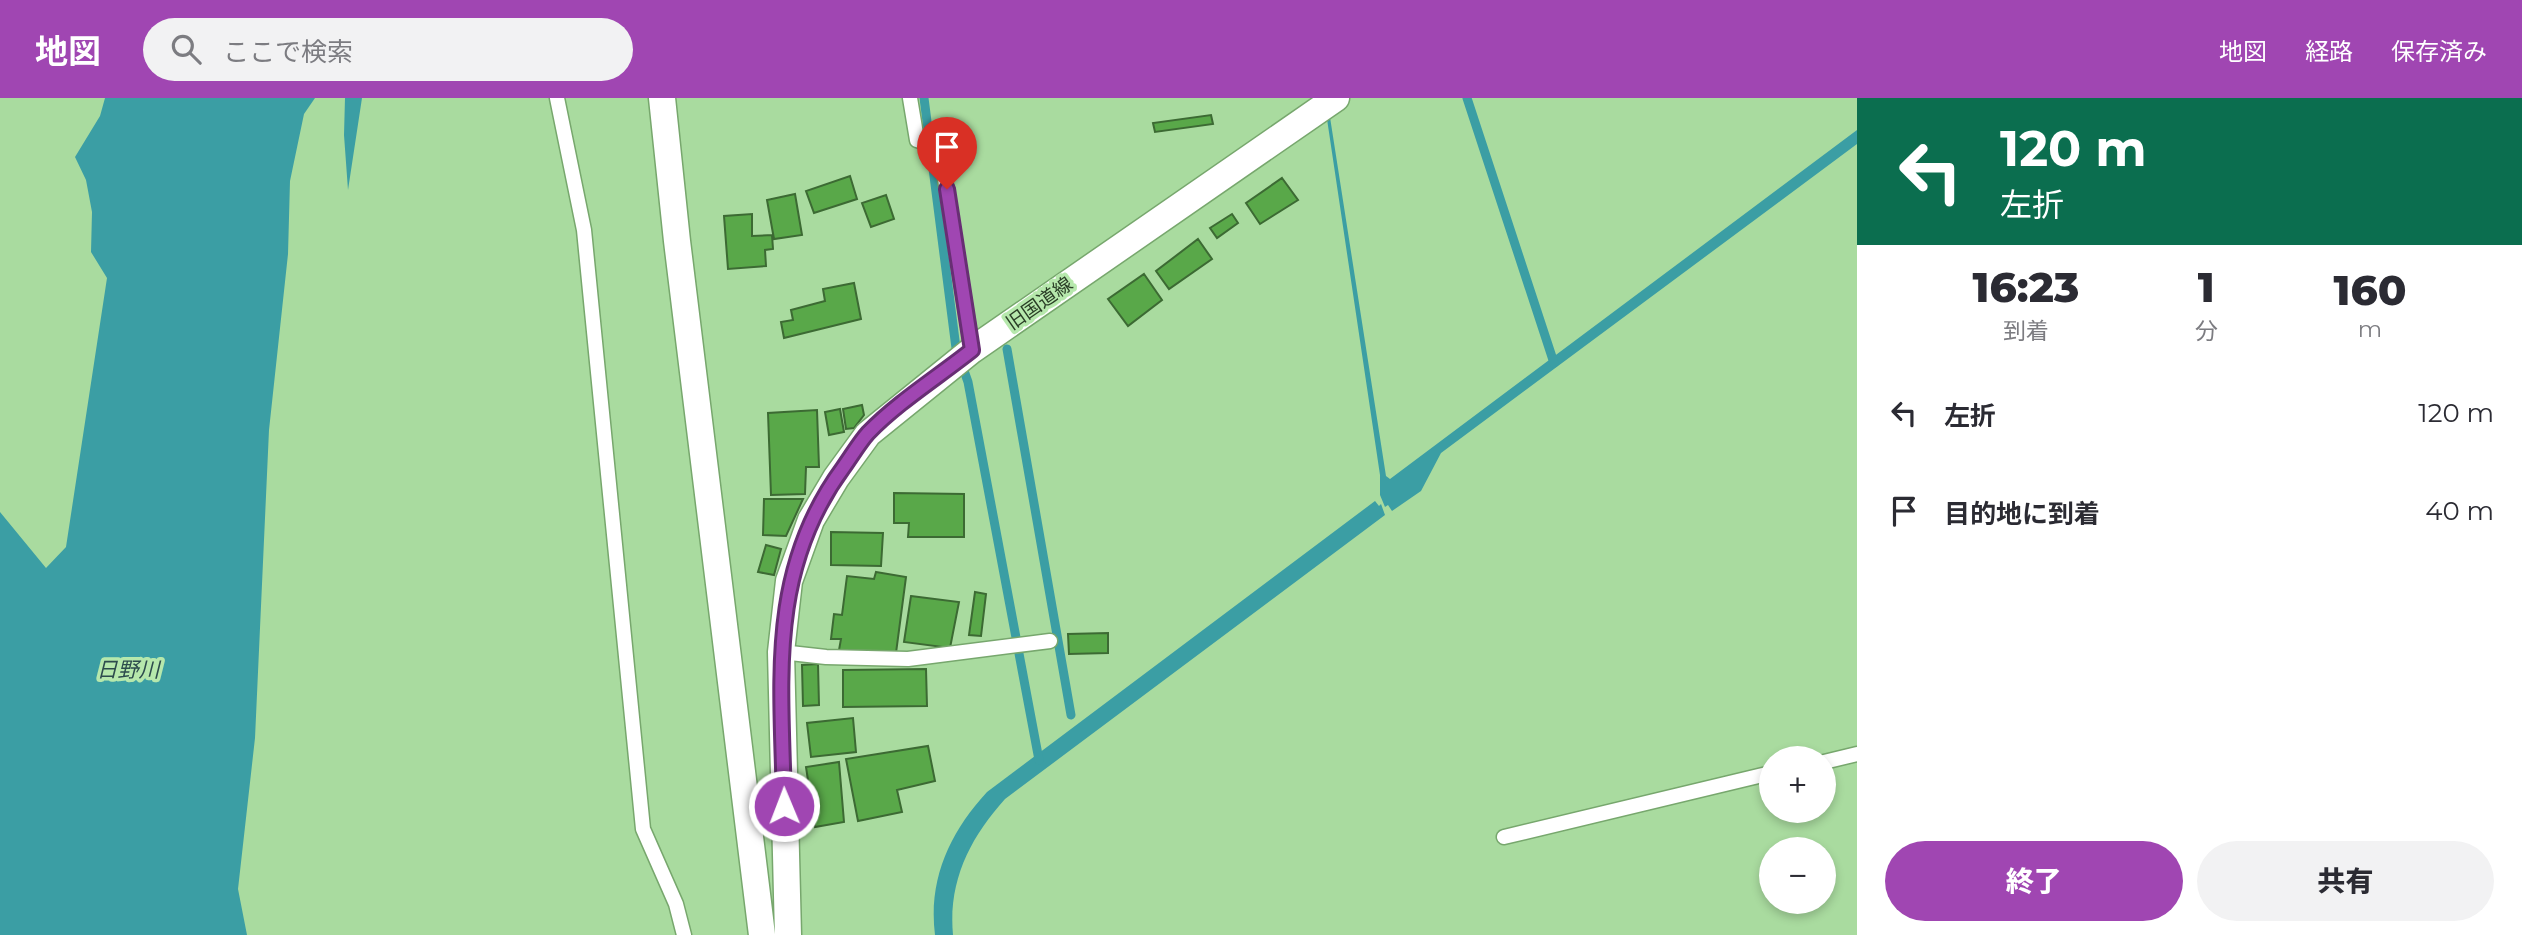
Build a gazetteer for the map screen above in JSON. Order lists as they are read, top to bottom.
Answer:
{
  "streets": {
    "street": ["旧国道線"]
  },
  "water": ["日野川"],
  "page": {
    "header": "地図",
    "search": "ここで検索",
    "nav": ["地図", "経路", "保存済み"],
    "turn": ["120 m", "左折"],
    "eta": [
      "16:23",
      "到着",
      "1",
      "分",
      "160",
      "m"
    ],
    "list": [
      {
        "name": "左折",
        "value": "120 m"
      },
      {
        "name": "目的地に到着",
        "value": "40 m"
      }
    ],
    "map_buttons": ["+", "−"],
    "buttons": ["終了", "共有"]
  }
}
